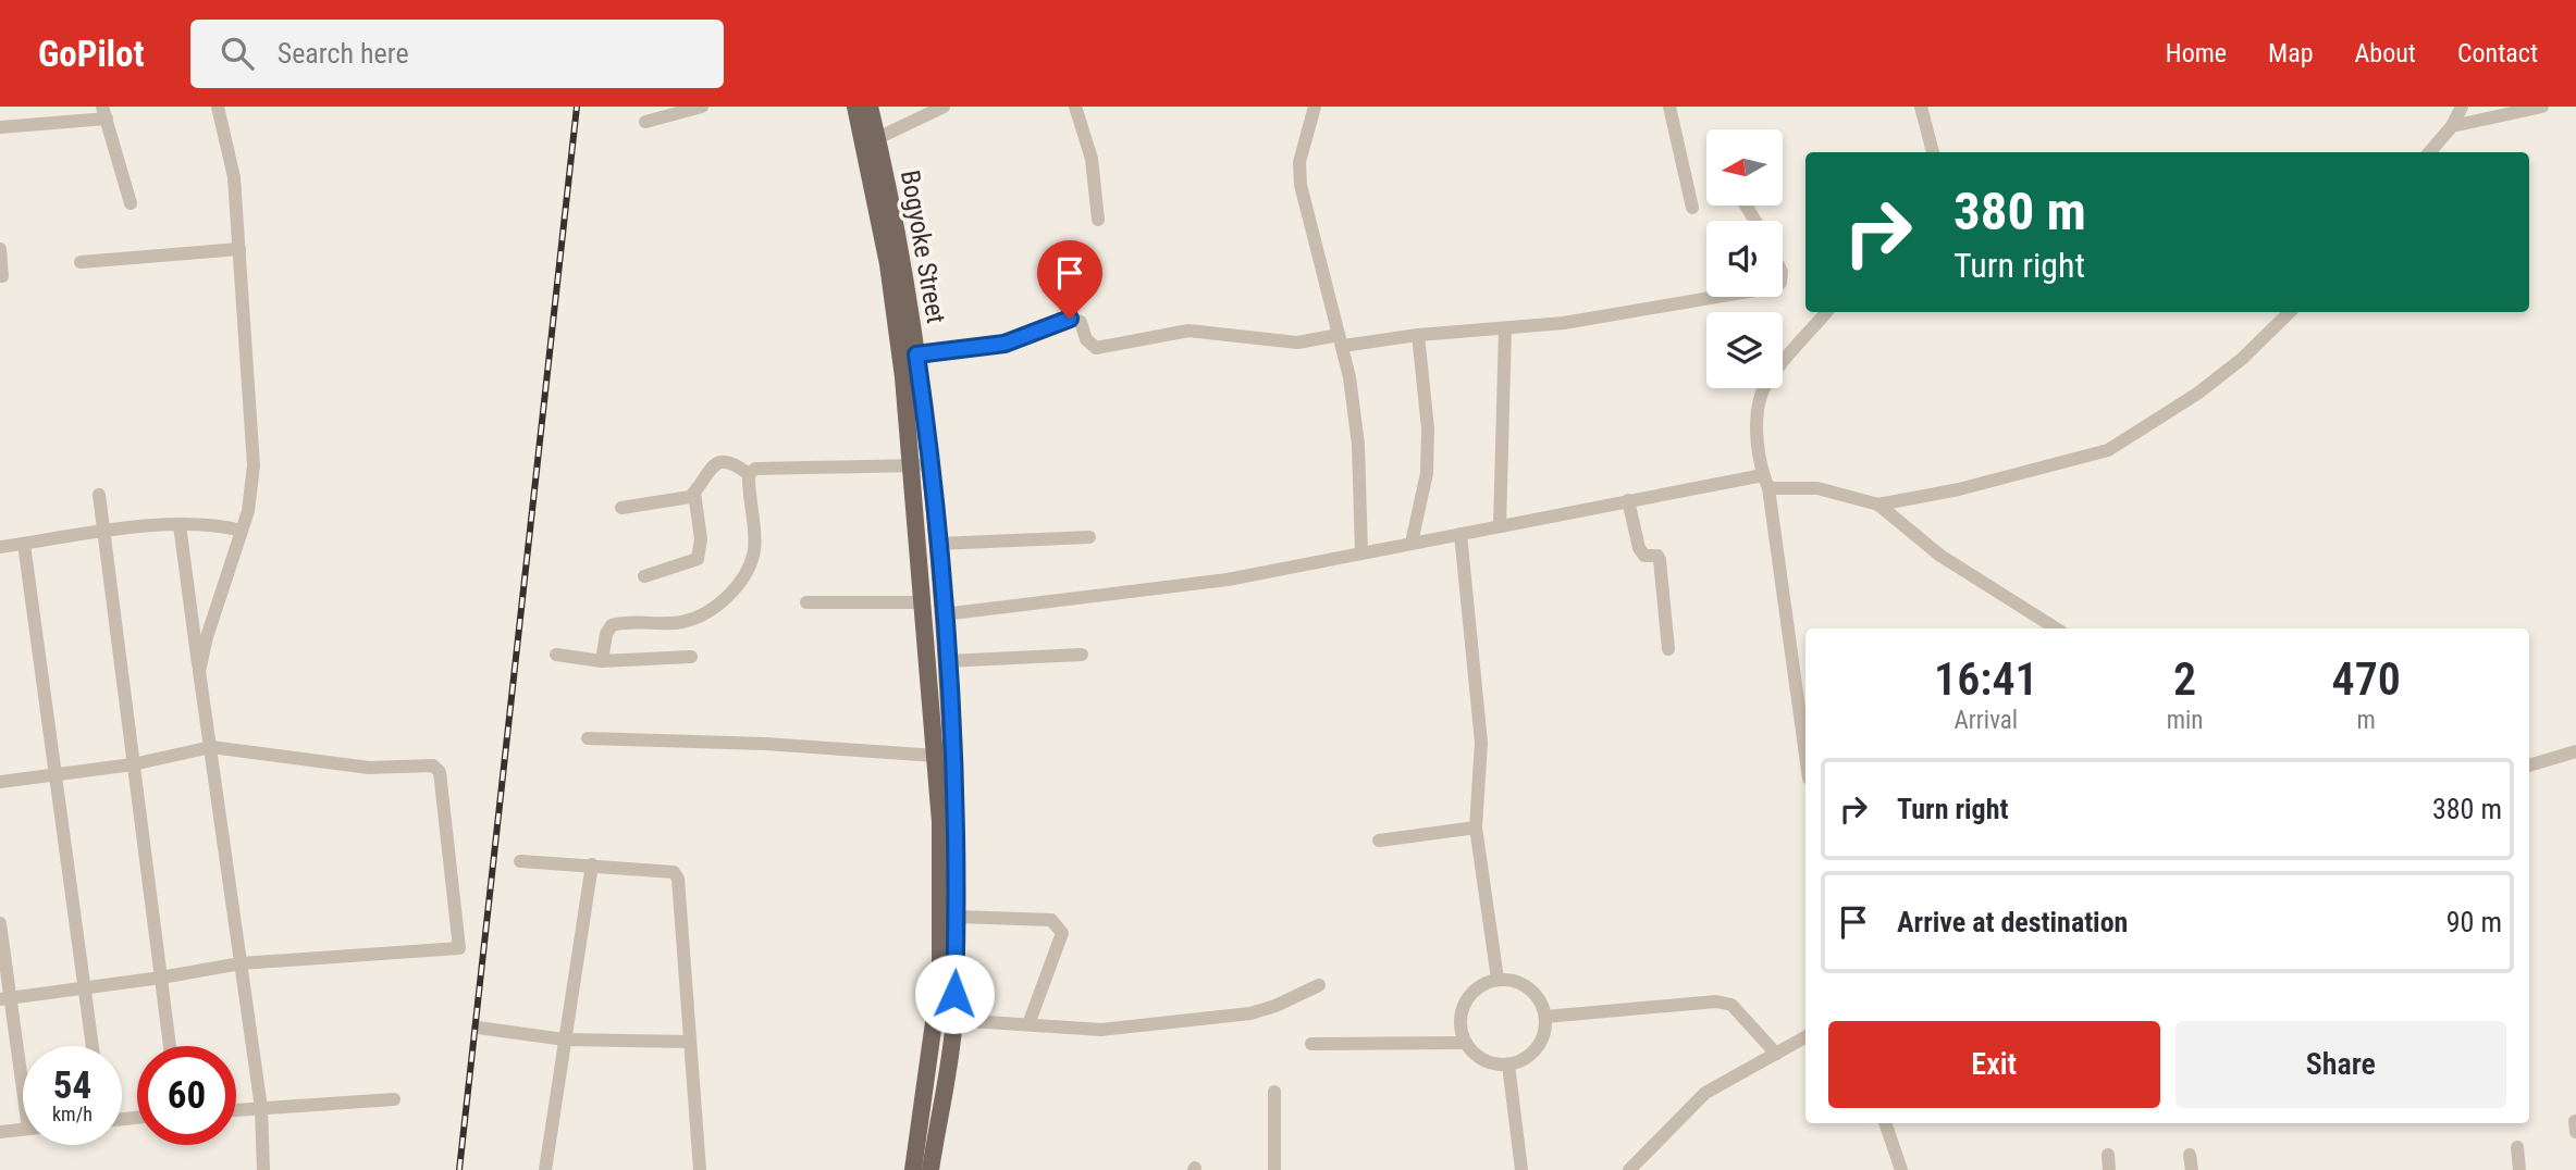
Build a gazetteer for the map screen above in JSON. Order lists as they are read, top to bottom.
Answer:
{
  "streets": {
    "main road": ["Bogyoke Street"]
  },
  "north": "left",
  "page": {
    "header": "GoPilot",
    "search": "Search here",
    "nav": [
      "Home",
      "Map",
      "About",
      "Contact"
    ],
    "turn": ["380 m", "Turn right"],
    "eta": [
      "16:41",
      "Arrival",
      "2",
      "min",
      "470",
      "m"
    ],
    "list": [
      {
        "name": "Turn right",
        "value": "380 m"
      },
      {
        "name": "Arrive at destination",
        "value": "90 m"
      }
    ],
    "buttons": ["Exit", "Share"],
    "speed": "54 km/h",
    "limit": "60"
  }
}
